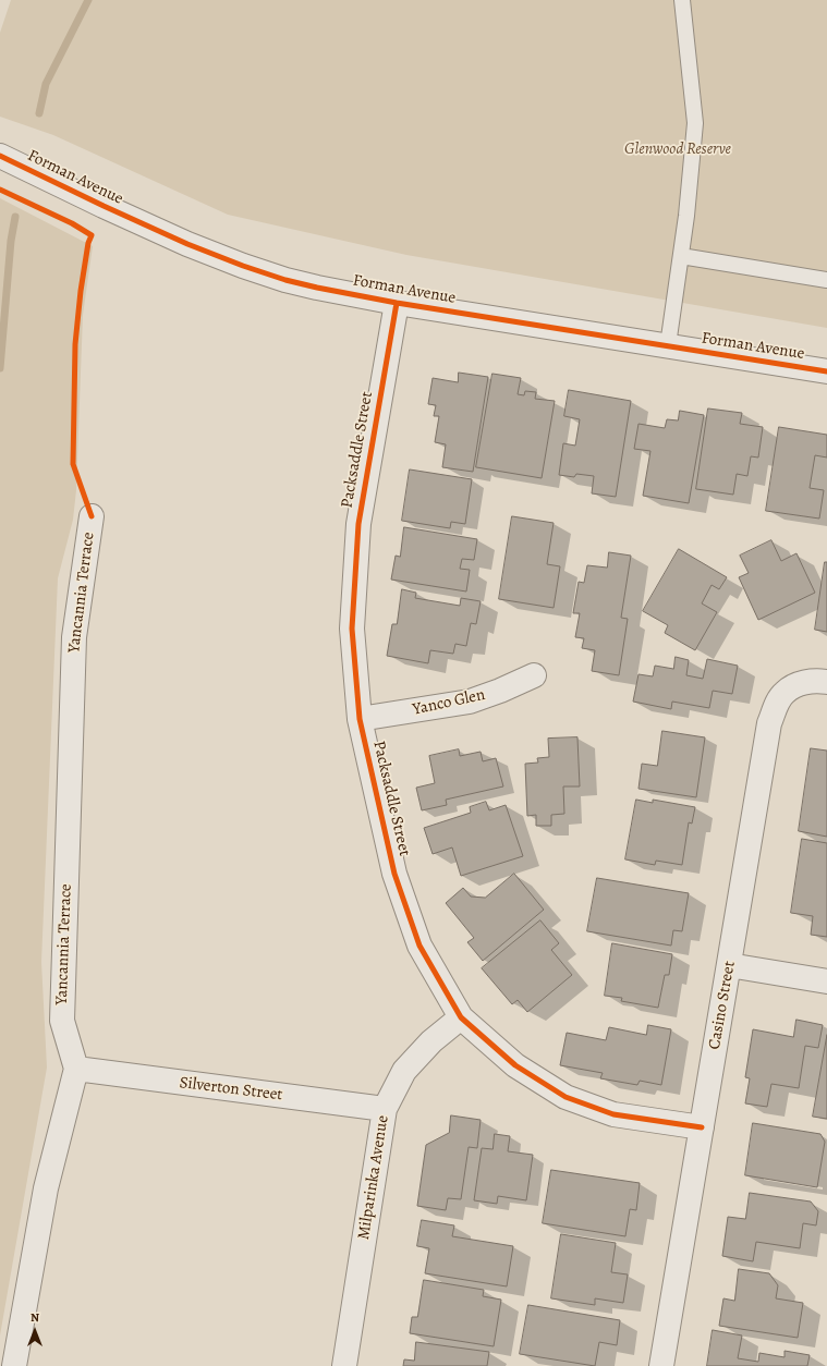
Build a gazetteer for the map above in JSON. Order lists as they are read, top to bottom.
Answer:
{
  "streets": {
    "street": [
      "Forman Avenue",
      "Packsaddle Street",
      "Yancannia Terrace",
      "Yanco Glen",
      "Casino Street",
      "Silverton Street",
      "Milparinka Avenue"
    ]
  },
  "crossings": [
    ["Forman Avenue", "Packsaddle Street"],
    ["Packsaddle Street", "Yanco Glen"],
    ["Packsaddle Street", "Casino Street"],
    ["Packsaddle Street", "Milparinka Avenue"],
    ["Yancannia Terrace", "Silverton Street"],
    ["Silverton Street", "Milparinka Avenue"]
  ],
  "parks": ["Glenwood Reserve"],
  "north": "top"
}
